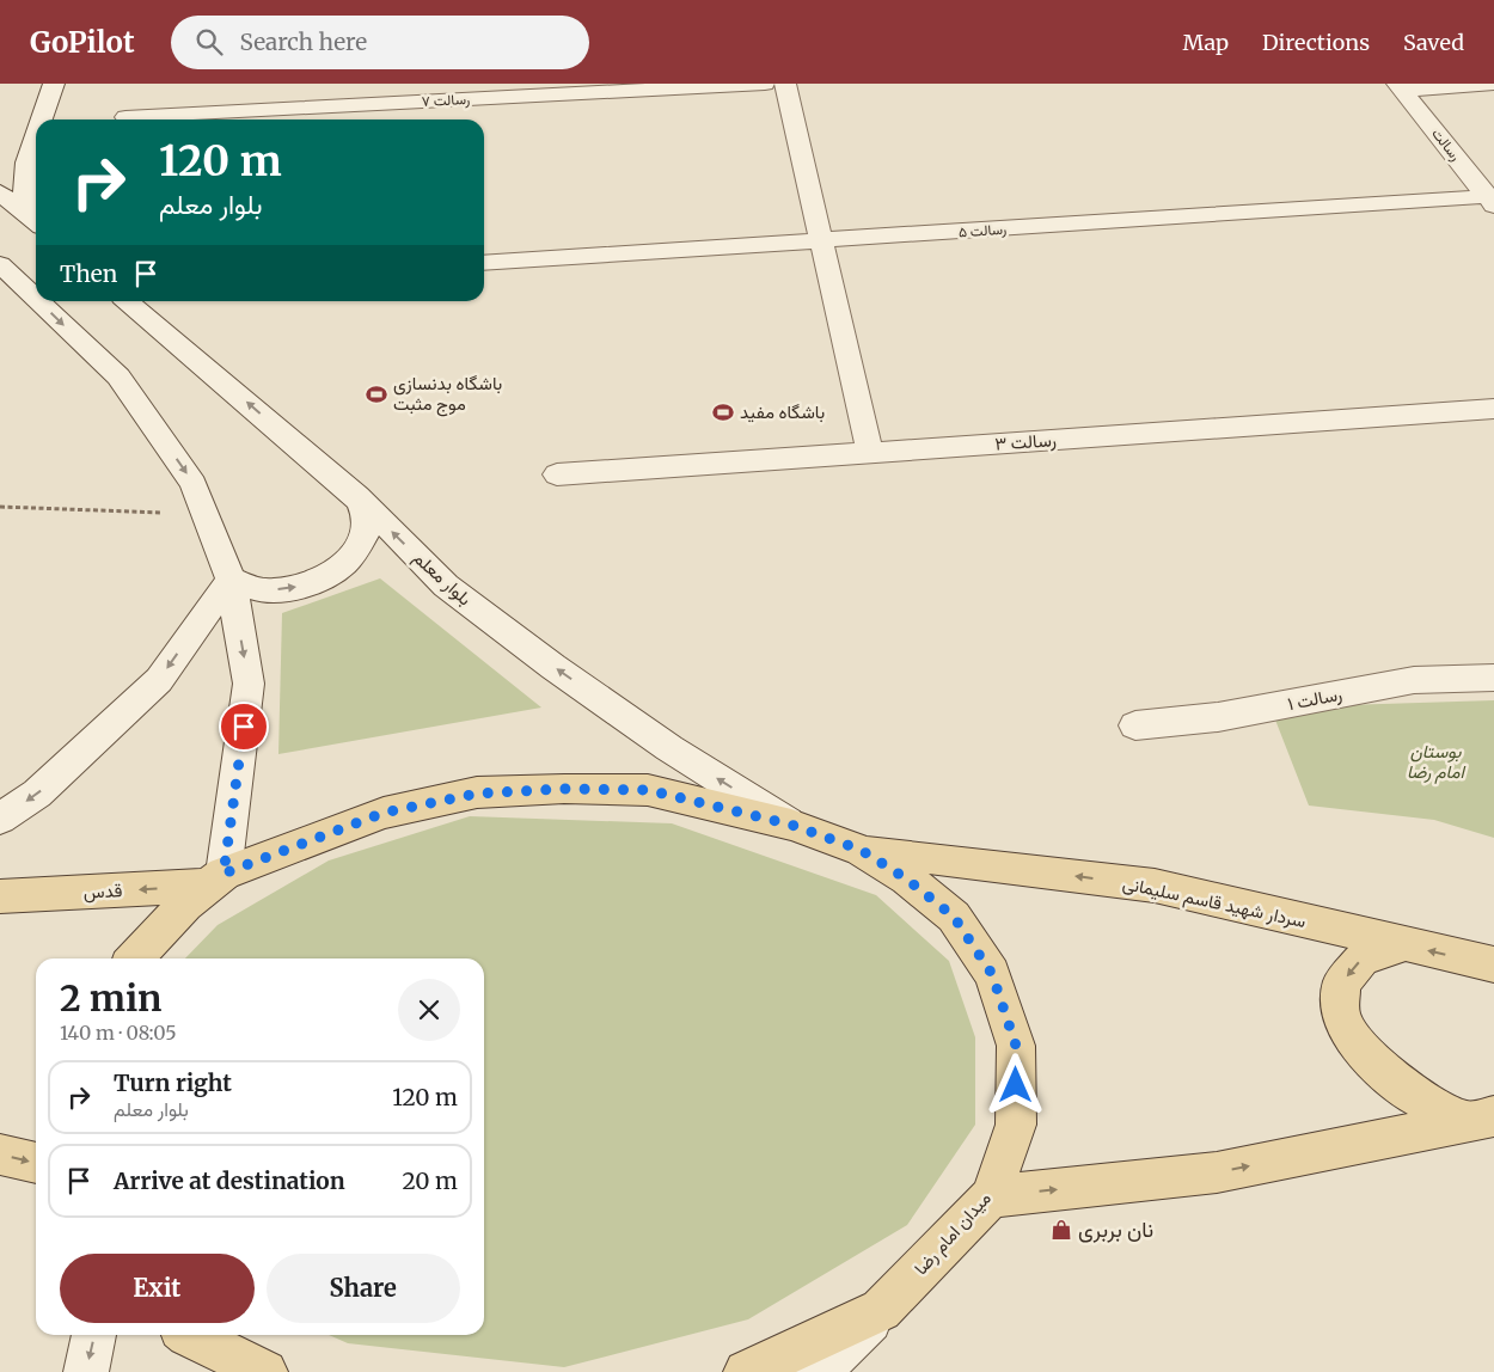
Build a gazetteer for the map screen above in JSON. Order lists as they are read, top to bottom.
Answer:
{
  "streets": {
    "main road": ["قدس", "سردار شهید قاسم سلیمانی", "میدان امام رضا"],
    "street": [
      "رسالت ۷",
      "رسالت",
      "رسالت ۵",
      "رسالت ۳",
      "بلوار معلم",
      "رسالت ۱"
    ]
  },
  "crossings": [
    ["رسالت", "رسالت ۵"],
    ["بلوار معلم", "میدان امام رضا"],
    ["قدس", "میدان امام رضا"],
    ["سردار شهید قاسم سلیمانی", "میدان امام رضا"]
  ],
  "one_way": ["بلوار معلم", "قدس"],
  "parks": ["بوستان امام رضا"],
  "places": {
    "sports": ["باشگاه بدنسازی موج مثبت", "باشگاه مفید"],
    "shop": ["نان بربری"]
  },
  "page": {
    "header": "GoPilot",
    "search": "Search here",
    "nav": ["Map", "Directions", "Saved"],
    "turn": ["120 m", "بلوار معلم"],
    "then": "Then",
    "heading": ["2 min", "140 m · 08:05"],
    "list": [
      {
        "name": "Turn right",
        "note": "بلوار معلم",
        "value": "120 m"
      },
      {
        "name": "Arrive at destination",
        "value": "20 m"
      }
    ],
    "buttons": ["Exit", "Share"]
  }
}
